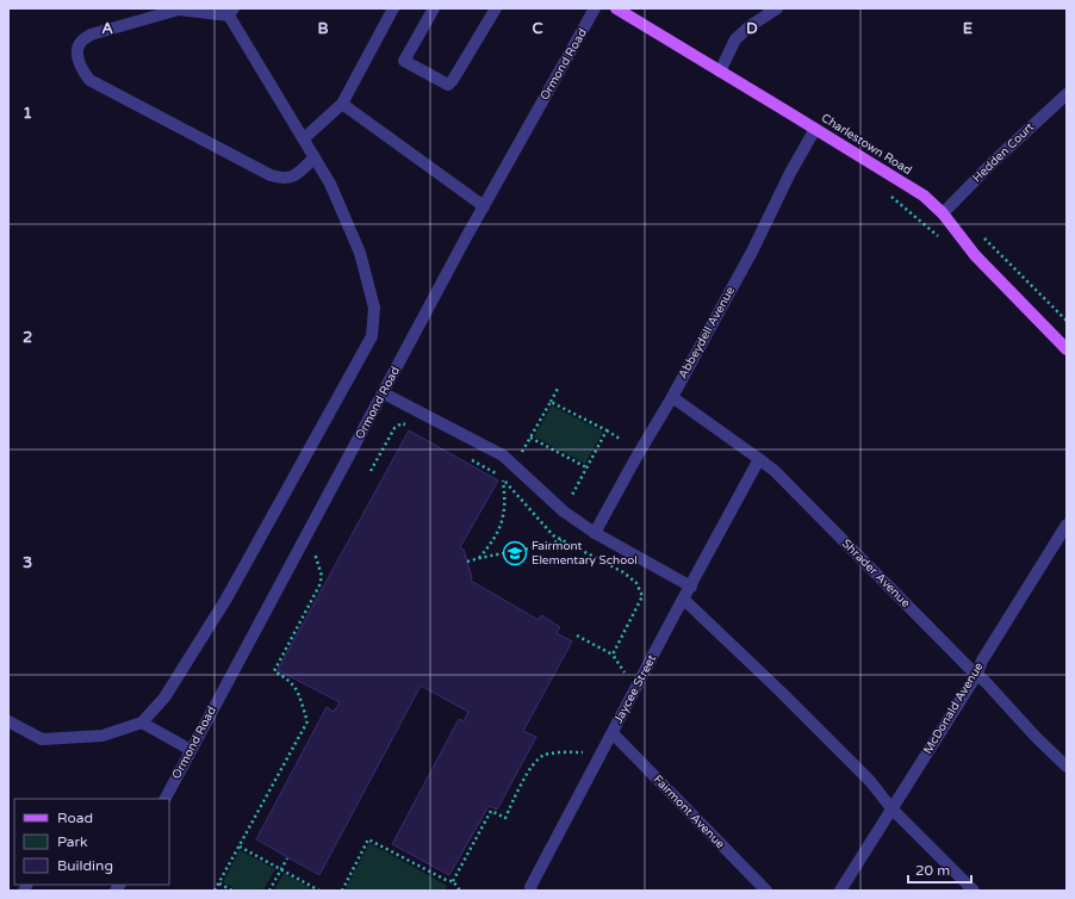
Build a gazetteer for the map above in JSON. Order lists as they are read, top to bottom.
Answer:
{
  "streets": {
    "main road": ["Charlestown Road"],
    "street": [
      "Ormond Road",
      "Hedden Court",
      "Abbeydell Avenue",
      "Shrader Avenue",
      "Jaycee Street",
      "McDonald Avenue",
      "Fairmont Avenue"
    ]
  },
  "crossings": [
    ["Charlestown Road", "Hedden Court"],
    ["Charlestown Road", "Abbeydell Avenue"],
    ["Abbeydell Avenue", "Shrader Avenue"],
    ["Shrader Avenue", "Jaycee Street"],
    ["Shrader Avenue", "McDonald Avenue"],
    ["Jaycee Street", "Fairmont Avenue"]
  ],
  "places": {
    "school or university": ["Fairmont Elementary School"]
  },
  "legend": ["Road", "Park", "Building"],
  "scale_bar": "20 m",
  "grid": {
    "columns": [
      "A",
      "B",
      "C",
      "D",
      "E"
    ],
    "rows": ["1", "2", "3"]
  }
}
